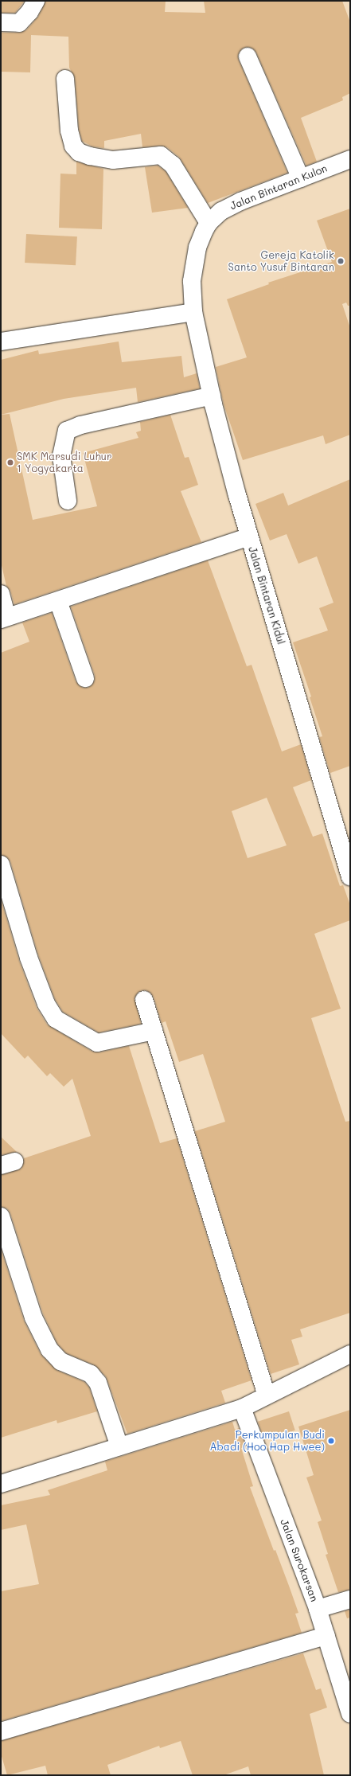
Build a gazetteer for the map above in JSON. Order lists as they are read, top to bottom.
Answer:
{
  "streets": {
    "street": ["Jalan Bintaran Kulon", "Jalan Bintaran Kidul", "Jalan Surokarsan"]
  },
  "crossings": [
    ["Jalan Bintaran Kulon", "Jalan Bintaran Kidul"]
  ],
  "places": ["Gereja Katolik Santo Yusuf Bintaran", "SMK Marsudi Luhur 1 Yogyakarta", "Perkumpulan Budi Abadi (Hoo Hap Hwee)"]
}
